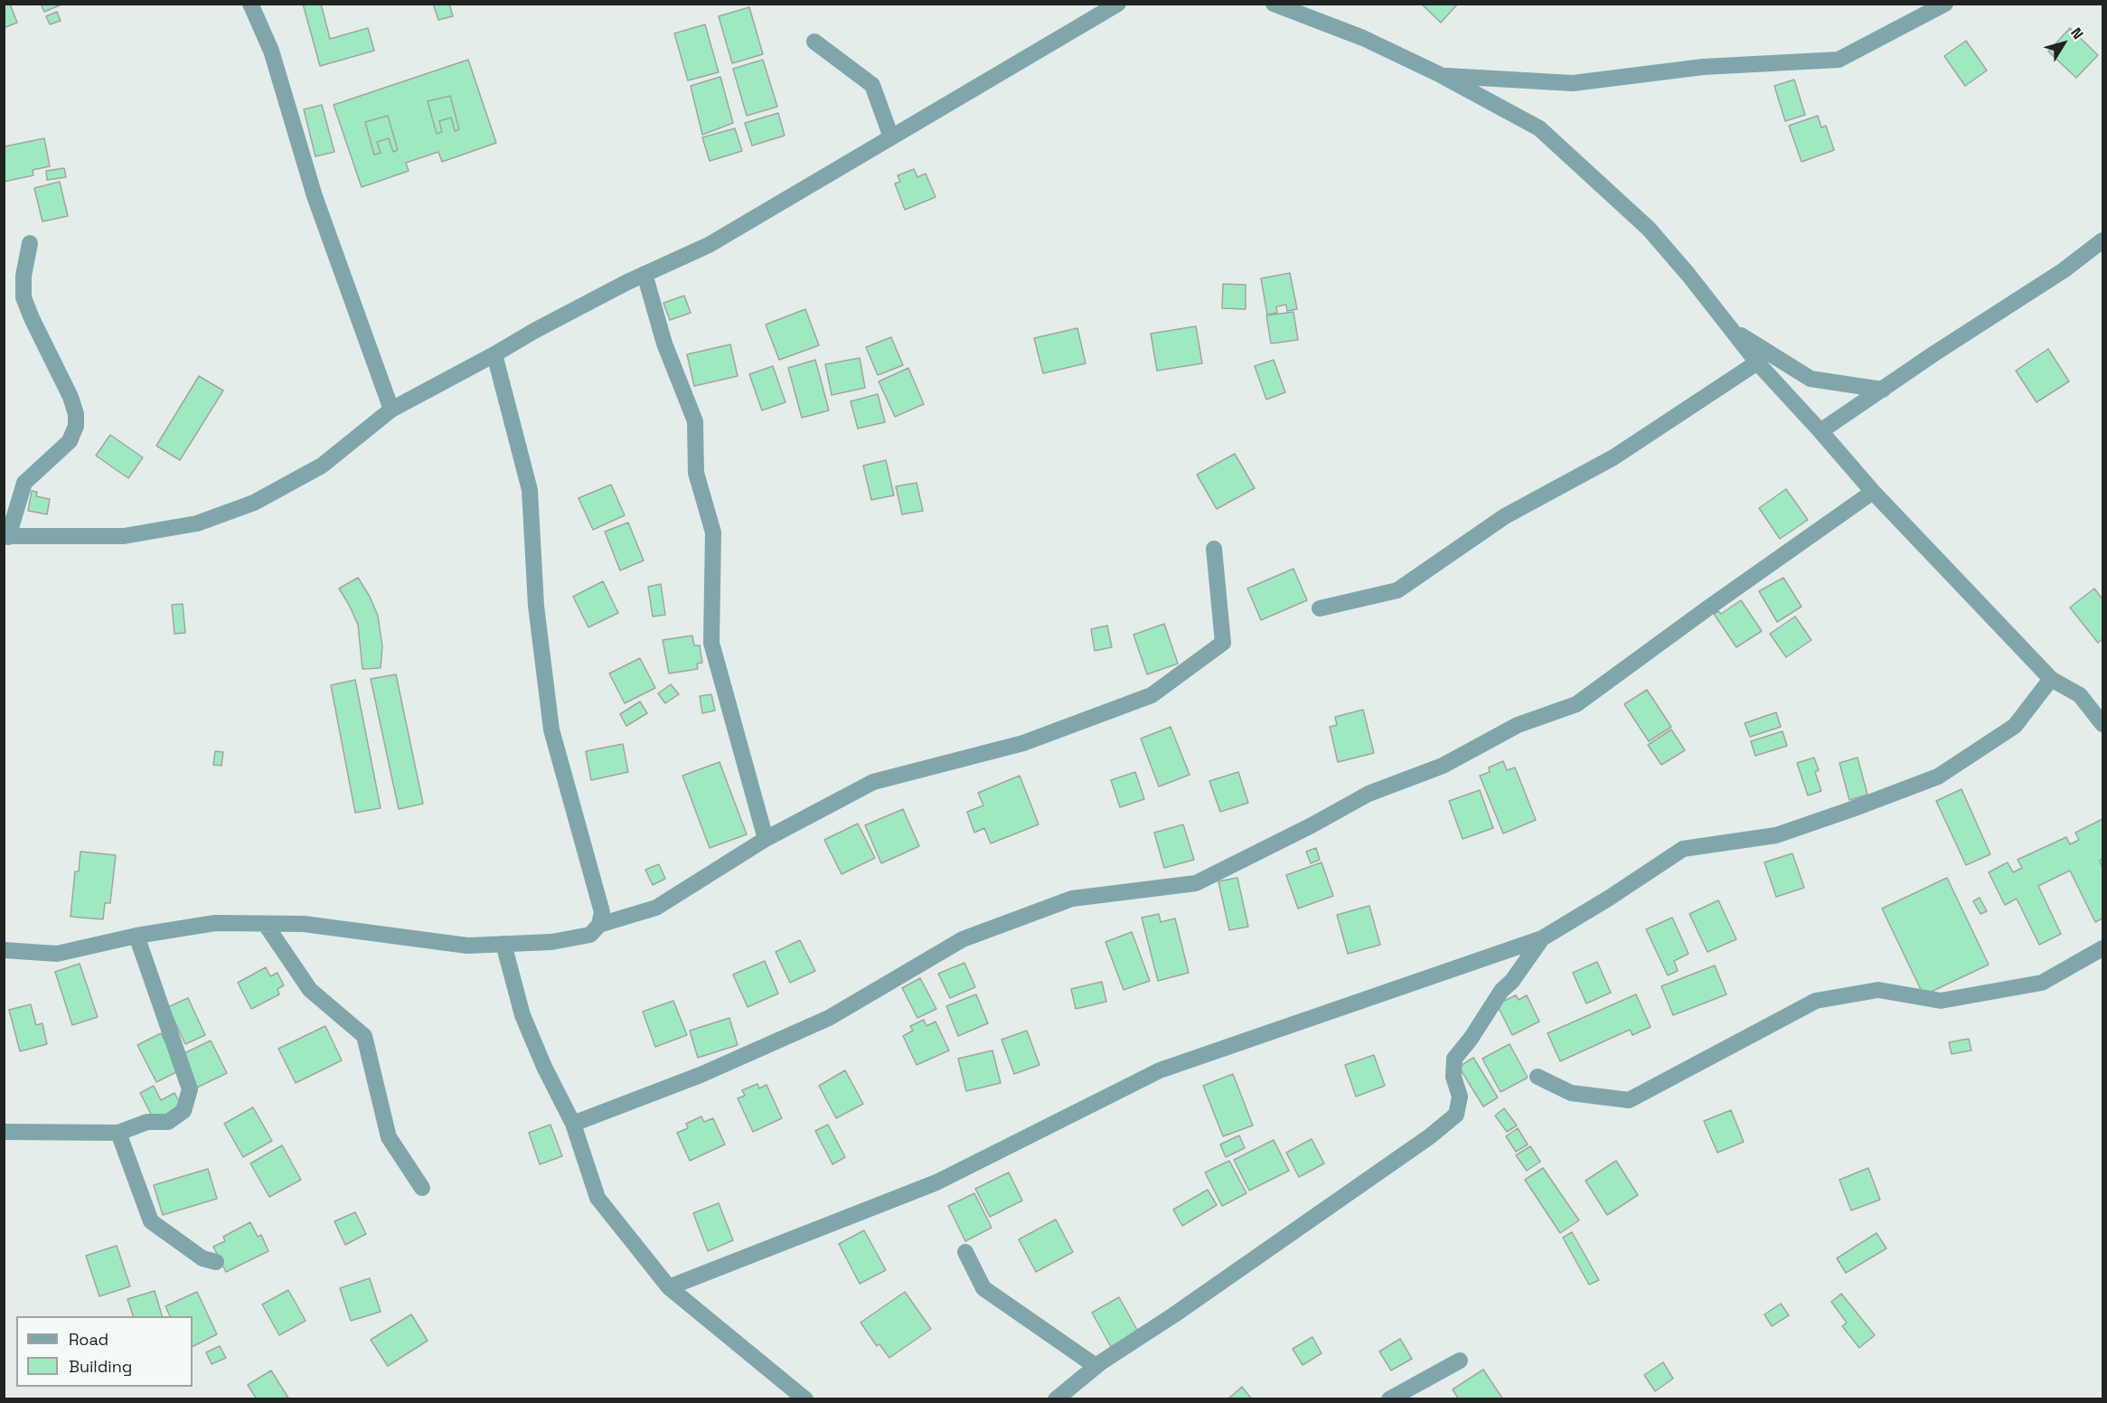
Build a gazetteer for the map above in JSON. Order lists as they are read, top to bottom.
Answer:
{
  "legend": ["Road", "Building"],
  "north": "top right"
}
